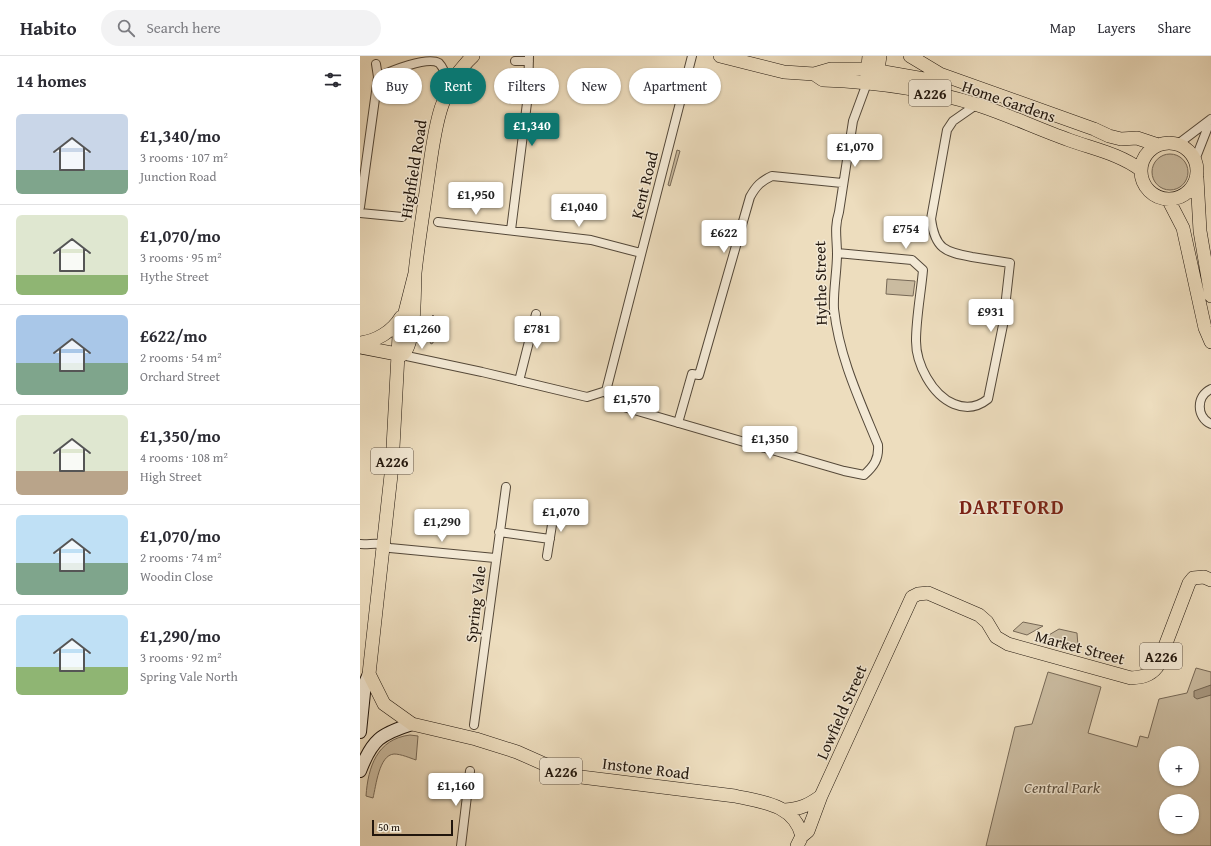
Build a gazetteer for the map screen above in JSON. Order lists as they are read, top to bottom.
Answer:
{
  "streets": {
    "main road": [
      "A226",
      "Home Gardens",
      "Highfield Road",
      "Hythe Street",
      "Market Street",
      "Lowfield Street",
      "Instone Road"
    ],
    "street": ["Kent Road", "Spring Vale"]
  },
  "crossings": [
    ["A226", "Home Gardens"],
    ["A226", "Highfield Road"],
    ["A226", "Hythe Street"],
    ["A226", "Lowfield Street"],
    ["A226", "Instone Road"],
    ["Home Gardens", "Hythe Street"],
    ["Highfield Road", "Instone Road"],
    ["Market Street", "Lowfield Street"],
    ["Lowfield Street", "Instone Road"]
  ],
  "districts": ["DARTFORD"],
  "parks": ["Central Park"],
  "scale_bar": "50 m",
  "page": {
    "header": "Habito",
    "search": "Search here",
    "nav": ["Map", "Layers", "Share"],
    "heading": "14 homes",
    "chip": [
      "Buy",
      "Rent",
      "Filters",
      "New",
      "Apartment"
    ],
    "list": [
      {
        "name": "£1,340/mo",
        "note": "3 rooms · 107 m² · Junction Road"
      },
      {
        "name": "£1,070/mo",
        "note": "3 rooms · 95 m² · Hythe Street"
      },
      {
        "name": "£622/mo",
        "note": "2 rooms · 54 m² · Orchard Street"
      },
      {
        "name": "£1,350/mo",
        "note": "4 rooms · 108 m² · High Street"
      },
      {
        "name": "£1,070/mo",
        "note": "2 rooms · 74 m² · Woodin Close"
      },
      {
        "name": "£1,290/mo",
        "note": "3 rooms · 92 m² · Spring Vale North"
      }
    ],
    "price": [
      "£1,340",
      "£1,070",
      "£1,950",
      "£1,040",
      "£754",
      "£622",
      "£931",
      "£1,260",
      "£781",
      "£1,570",
      "£1,350",
      "£1,070",
      "£1,290",
      "£1,160"
    ],
    "map_buttons": ["+", "−"],
    "scale": "50 m"
  }
}
